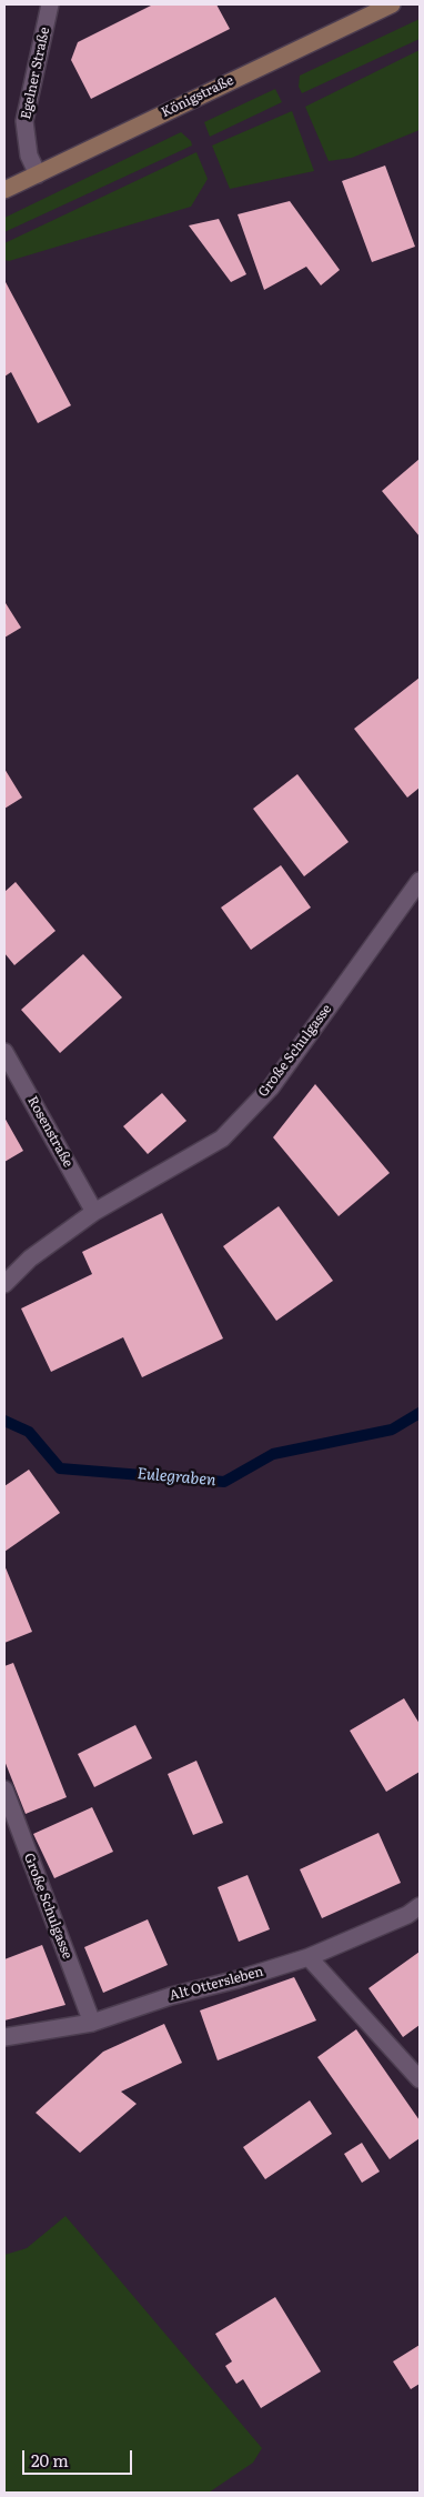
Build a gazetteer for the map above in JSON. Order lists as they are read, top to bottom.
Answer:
{
  "streets": {
    "street": [
      "Egelner Straße",
      "Königstraße",
      "Große Schulgasse",
      "Rosenstraße",
      "Alt Ottersleben"
    ]
  },
  "crossings": [
    ["Egelner Straße", "Königstraße"],
    ["Große Schulgasse", "Rosenstraße"],
    ["Große Schulgasse", "Alt Ottersleben"]
  ],
  "water": ["Eulegraben"],
  "scale_bar": "20 m"
}
